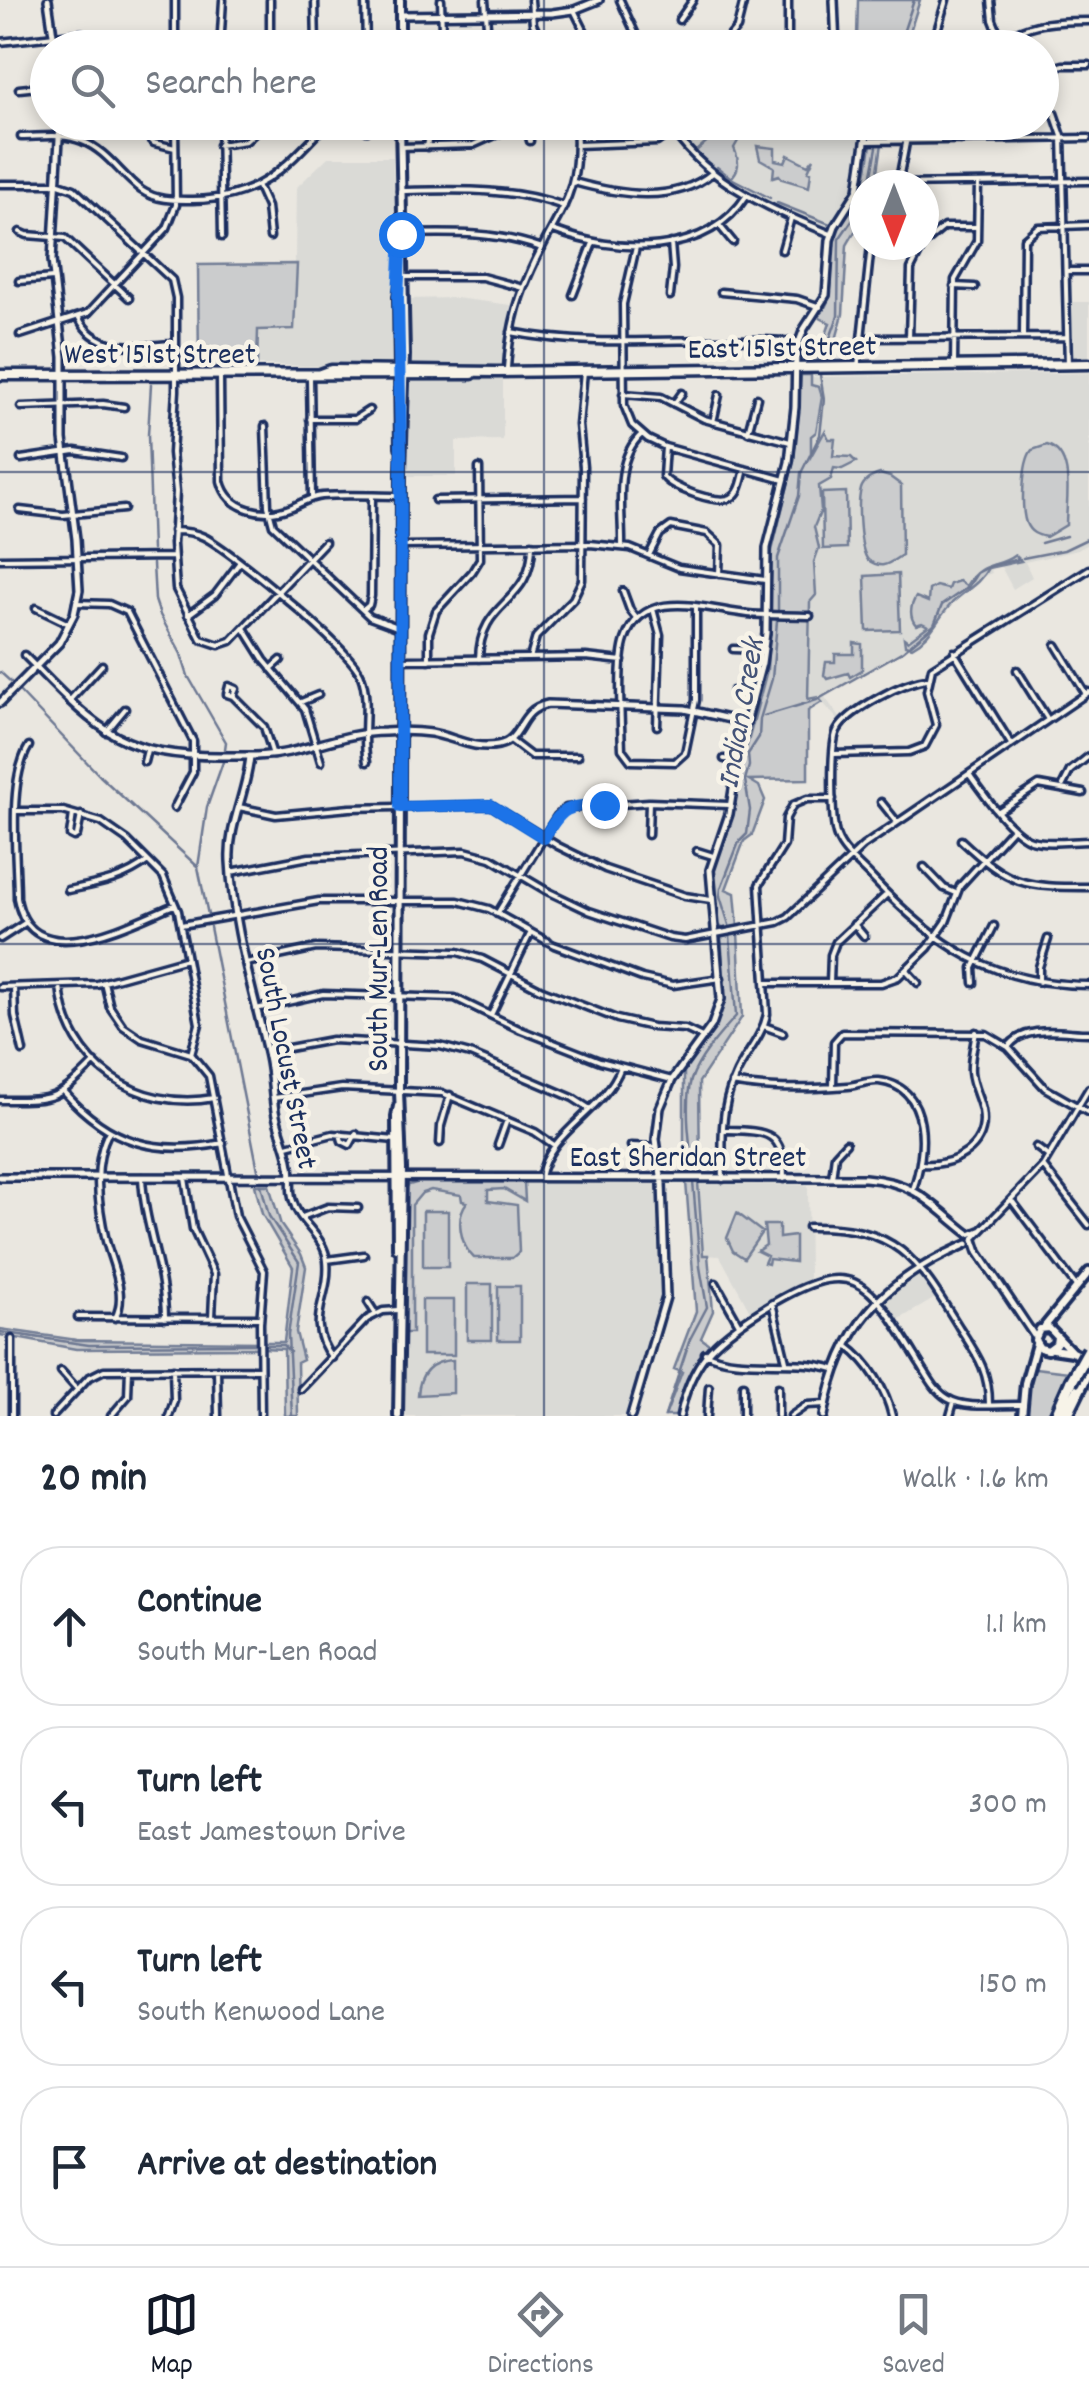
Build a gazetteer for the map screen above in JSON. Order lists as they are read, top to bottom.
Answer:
{
  "streets": {
    "main road": ["East 151st Street", "West 151st Street", "South Mur-Len Road"],
    "street": ["South Locust Street", "East Sheridan Street"]
  },
  "crossings": [
    ["East 151st Street", "West 151st Street"],
    ["East 151st Street", "South Mur-Len Road"],
    ["West 151st Street", "South Mur-Len Road"],
    ["South Mur-Len Road", "East Sheridan Street"],
    ["South Locust Street", "East Sheridan Street"]
  ],
  "water": ["Indian Creek"],
  "north": "bottom",
  "page": {
    "search": "Search here",
    "heading": ["20 min", "Walk · 1.6 km"],
    "list": [
      ["Continue", "South Mur-Len Road", "1.1 km"],
      ["Turn left", "East Jamestown Drive", "300 m"],
      ["Turn left", "South Kenwood Lane", "150 m"],
      "Arrive at destination"
    ],
    "nav": ["Map", "Directions", "Saved"]
  }
}
